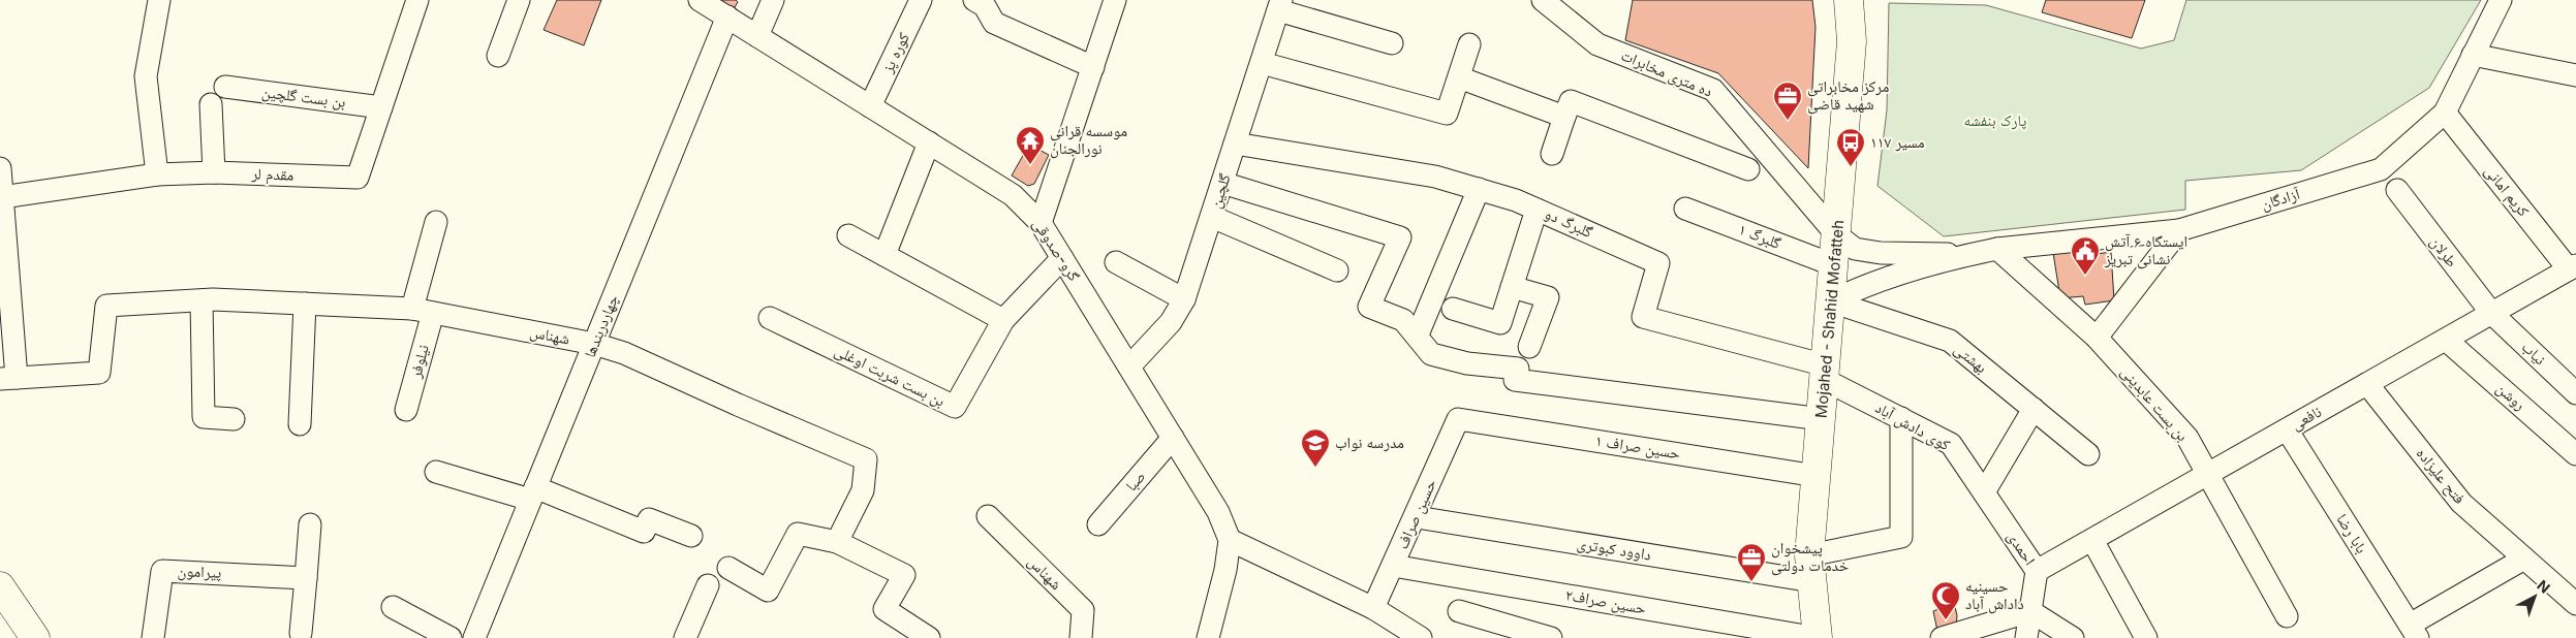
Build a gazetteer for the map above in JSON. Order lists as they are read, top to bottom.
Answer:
{
  "streets": {
    "main road": ["Mojahed - Shahid Mofatteh"],
    "street": [
      "کوره پز",
      "ده متری مخابرات",
      "بن بست گلچین",
      "مقدم لر",
      "گلچین",
      "کریم امانی",
      "آزادگان",
      "گلبرگ دو",
      "گلبرگ ۱",
      "گرو-صدوقی",
      "طرلان",
      "چهاردربندها",
      "شهناس",
      "نیاب",
      "بهشتی",
      "نیلوفر",
      "بن بست شربت اوغلی",
      "روشن",
      "بن بست عابدینی",
      "نافعی",
      "کوی دادش آباد",
      "حسین صراف ۱",
      "فتح علیزاده",
      "صبا",
      "حسین صراف",
      "بابا رضا",
      "احمدی",
      "داوود کبوتری",
      "پیرامون",
      "حسین صراف۲"
    ]
  },
  "crossings": [
    ["کوره پز", "گرو-صدوقی"],
    ["ده متری مخابرات", "آزادگان"],
    ["ده متری مخابرات", "Mojahed - Shahid Mofatteh"],
    ["بن بست گلچین", "مقدم لر"],
    ["گلچین", "گلبرگ دو"],
    ["گلچین", "گرو-صدوقی"],
    ["کریم امانی", "آزادگان"],
    ["کریم امانی", "نافعی"],
    ["آزادگان", "بن بست عابدینی"],
    ["گلبرگ دو", "Mojahed - Shahid Mofatteh"],
    ["گلبرگ دو", "کوی دادش آباد"],
    ["گلبرگ ۱", "Mojahed - Shahid Mofatteh"],
    ["گرو-صدوقی", "چهاردربندها"],
    ["گرو-صدوقی", "بن بست شربت اوغلی"],
    ["گرو-صدوقی", "صبا"],
    ["طرلان", "نیاب"],
    ["طرلان", "نافعی"],
    ["Mojahed - Shahid Mofatteh", "بهشتی"],
    ["Mojahed - Shahid Mofatteh", "کوی دادش آباد"],
    ["Mojahed - Shahid Mofatteh", "حسین صراف ۱"],
    ["Mojahed - Shahid Mofatteh", "داوود کبوتری"],
    ["Mojahed - Shahid Mofatteh", "حسین صراف۲"],
    ["چهاردربندها", "شهناس"],
    ["شهناس", "نیلوفر"],
    ["نیاب", "نافعی"],
    ["روشن", "نافعی"],
    ["بن بست عابدینی", "نافعی"],
    ["نافعی", "فتح علیزاده"],
    ["نافعی", "بابا رضا"],
    ["نافعی", "احمدی"],
    ["کوی دادش آباد", "احمدی"],
    ["حسین صراف ۱", "حسین صراف"],
    ["حسین صراف", "داوود کبوتری"],
    ["حسین صراف", "حسین صراف۲"]
  ],
  "parks": ["پارک بنفشه"],
  "places": {
    "office": ["مرکز مخابراتی شهید قاضی", "پیشخوان خدمات دولتی"],
    "temple": ["موسسه قرانی نورالجنان"],
    "bus stop": ["مسیر ۱۱۷"],
    "public building": ["ایستگاه ۶ آتش نشانی تبریز"],
    "school or university": ["مدرسه نواب"],
    "mosque": ["حسینیه داداش آباد"]
  },
  "north": "top right"
}
